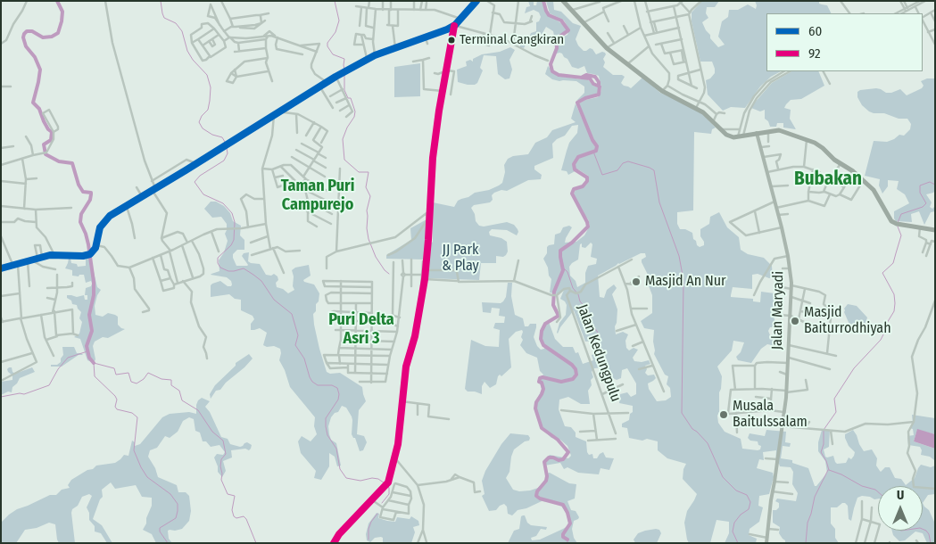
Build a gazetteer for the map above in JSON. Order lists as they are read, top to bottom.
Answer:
{
  "streets": {
    "street": ["Jalan Maryadi", "Jalan Kedungpulu"]
  },
  "districts": ["Bubakan", "Taman Puri Campurejo", "Puri Delta Asri 3"],
  "parks": ["JJ Park & Play"],
  "places": [
    "Terminal Cangkiran",
    "Masjid An Nur",
    "Masjid Baiturrodhiyah",
    "Musala Baitulssalam"
  ],
  "lines": ["transit line 60", "transit line 92"],
  "legend": ["60", "92"],
  "north": "top"
}
